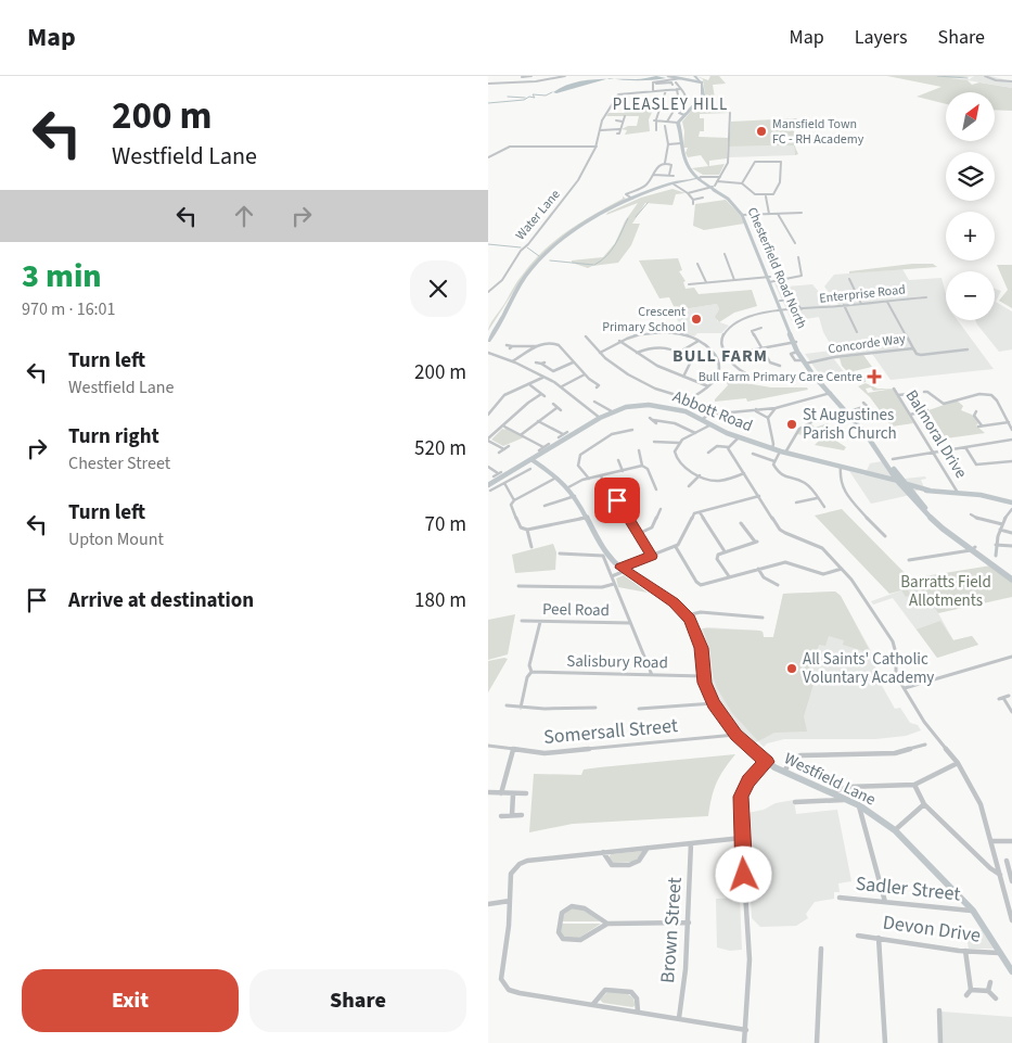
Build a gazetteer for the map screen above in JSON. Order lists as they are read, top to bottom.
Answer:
{
  "streets": {
    "highway": ["Chesterfield Road North"],
    "main road": ["Abbott Road"],
    "street": [
      "Water Lane",
      "Enterprise Road",
      "Concorde Way",
      "Balmoral Drive",
      "Peel Road",
      "Salisbury Road",
      "Somersall Street",
      "Westfield Lane",
      "Sadler Street",
      "Devon Drive",
      "Brown Street"
    ]
  },
  "crossings": [
    ["Chesterfield Road North", "Enterprise Road"],
    ["Chesterfield Road North", "Concorde Way"],
    ["Chesterfield Road North", "Abbott Road"],
    ["Enterprise Road", "Concorde Way"],
    ["Abbott Road", "Balmoral Drive"],
    ["Abbott Road", "Westfield Lane"],
    ["Salisbury Road", "Westfield Lane"],
    ["Somersall Street", "Westfield Lane"],
    ["Westfield Lane", "Sadler Street"],
    ["Westfield Lane", "Devon Drive"]
  ],
  "districts": ["PLEASLEY HILL", "BULL FARM"],
  "parks": ["Barratts Field Allotments"],
  "places": {
    "other": [
      "Mansfield Town FC - RH Academy",
      "Crescent Primary School",
      "St Augustines Parish Church",
      "All Saints' Catholic Voluntary Academy"
    ],
    "health": ["Bull Farm Primary Care Centre"]
  },
  "north": "top right",
  "page": {
    "header": "Map",
    "nav": ["Map", "Layers", "Share"],
    "turn": ["200 m", "Westfield Lane"],
    "map_buttons": ["+", "−"],
    "heading": ["3 min", "970 m · 16:01"],
    "list": [
      {
        "name": "Turn left",
        "note": "Westfield Lane",
        "value": "200 m"
      },
      {
        "name": "Turn right",
        "note": "Chester Street",
        "value": "520 m"
      },
      {
        "name": "Turn left",
        "note": "Upton Mount",
        "value": "70 m"
      },
      {
        "name": "Arrive at destination",
        "value": "180 m"
      }
    ],
    "buttons": ["Exit", "Share"]
  }
}
